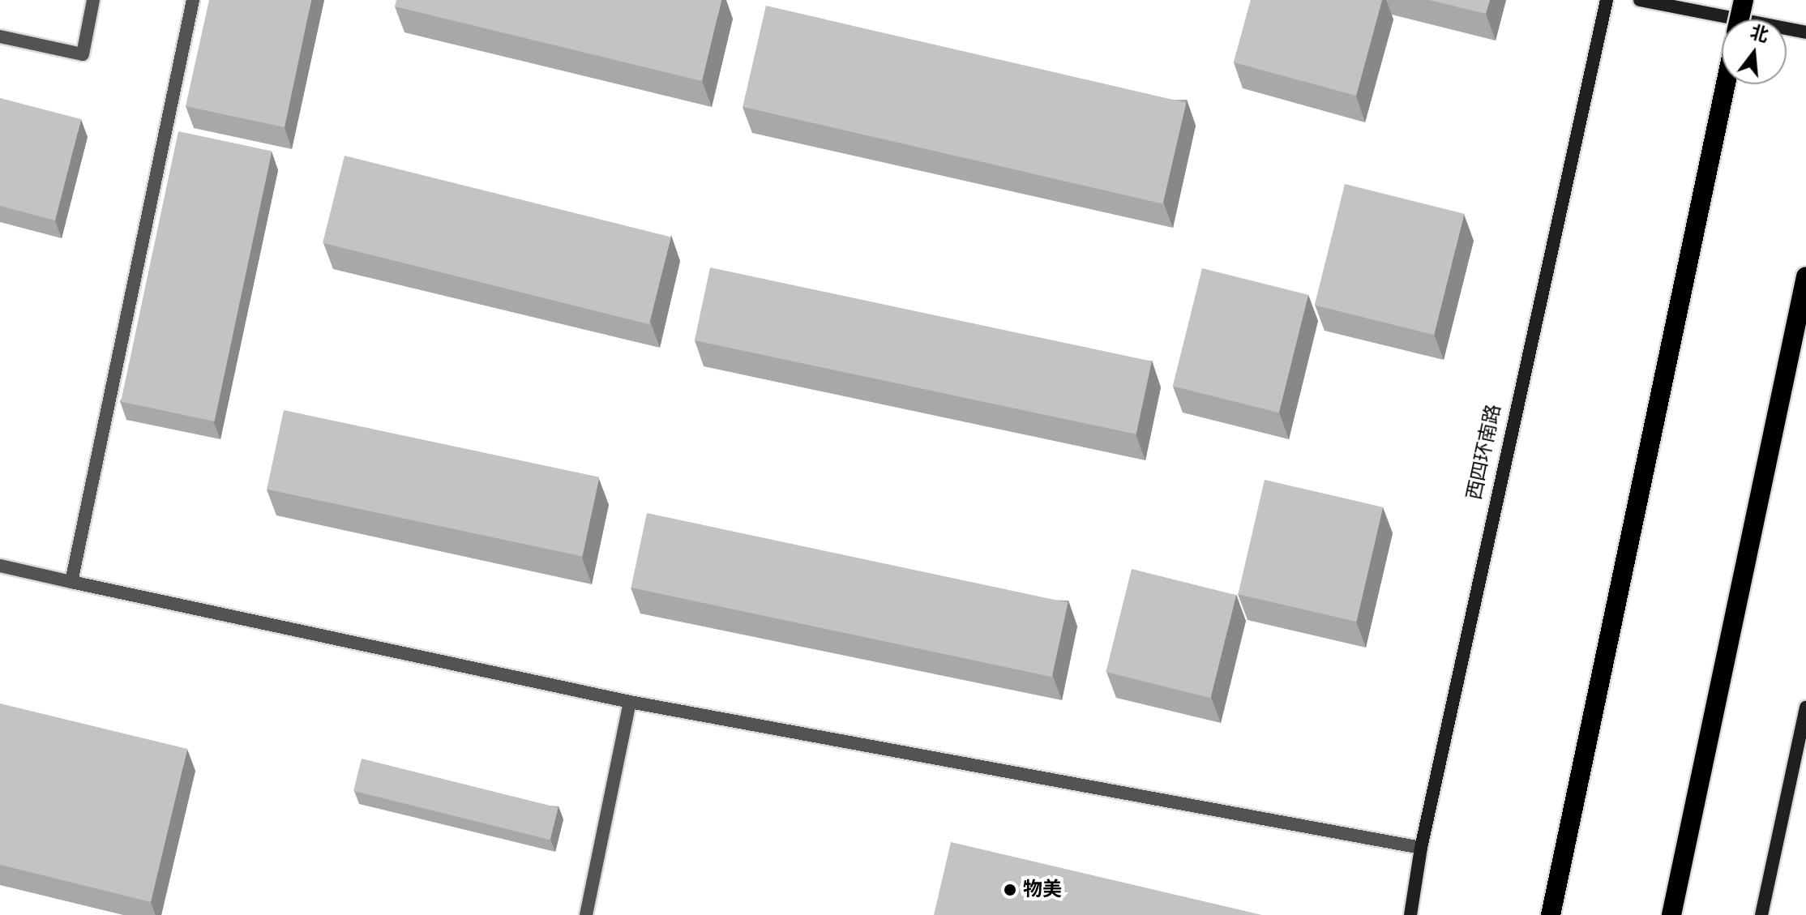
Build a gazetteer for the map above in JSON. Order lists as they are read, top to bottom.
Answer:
{
  "streets": {
    "street": ["西四环南路"]
  },
  "places": ["物美"],
  "north": "top"
}
